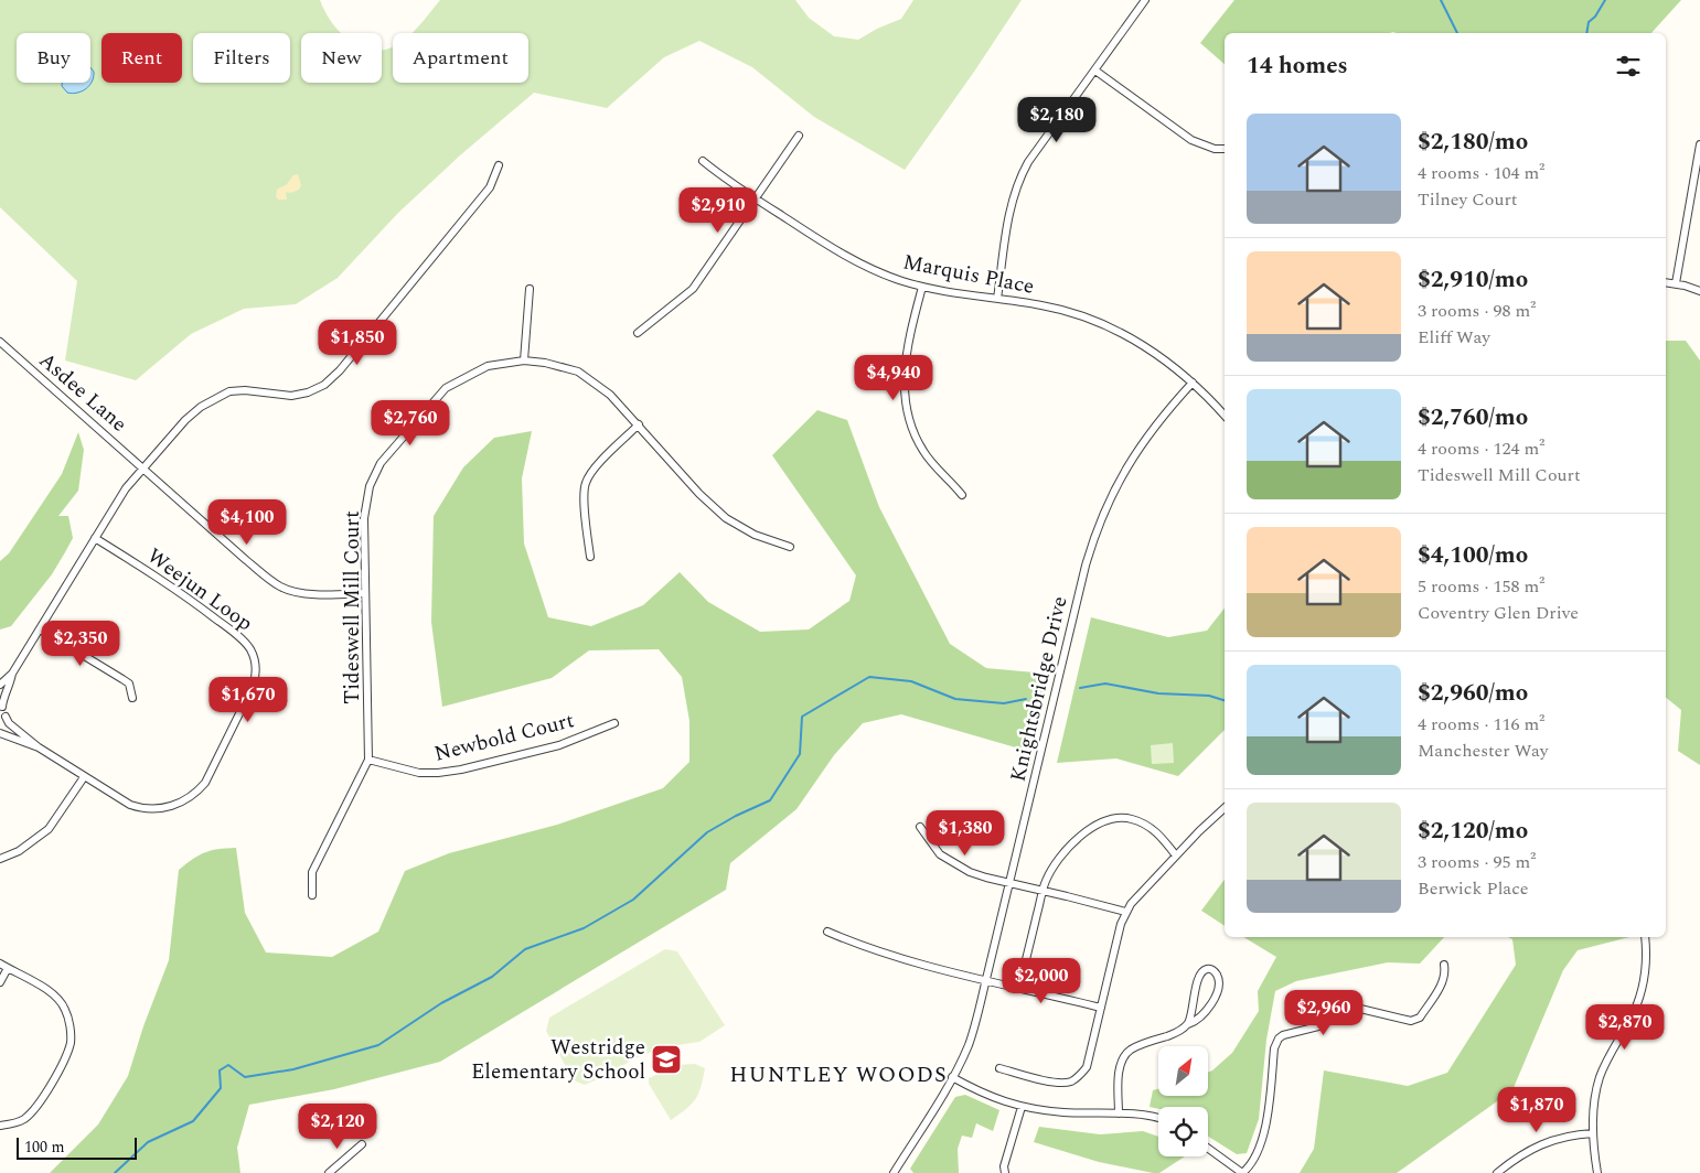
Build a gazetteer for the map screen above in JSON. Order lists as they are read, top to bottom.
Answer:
{
  "streets": {
    "street": [
      "Marquis Place",
      "Asdee Lane",
      "Weejun Loop",
      "Tideswell Mill Court",
      "Knightsbridge Drive",
      "Newbold Court"
    ]
  },
  "crossings": [
    ["Marquis Place", "Knightsbridge Drive"],
    ["Asdee Lane", "Tideswell Mill Court"],
    ["Tideswell Mill Court", "Newbold Court"]
  ],
  "districts": ["HUNTLEY WOODS"],
  "places": {
    "school or university": ["Westridge Elementary School"]
  },
  "scale_bar": "100 m",
  "north": "top right",
  "page": {
    "chip": [
      "Buy",
      "Rent",
      "Filters",
      "New",
      "Apartment"
    ],
    "heading": "14 homes",
    "price": [
      "$2,180",
      "$2,910",
      "$1,850",
      "$4,940",
      "$2,760",
      "$4,100",
      "$2,350",
      "$1,670",
      "$1,380",
      "$2,000",
      "$2,960",
      "$2,870",
      "$1,870",
      "$2,120"
    ],
    "list": [
      {
        "name": "$2,180/mo",
        "note": "4 rooms · 104 m² · Tilney Court"
      },
      {
        "name": "$2,910/mo",
        "note": "3 rooms · 98 m² · Eliff Way"
      },
      {
        "name": "$2,760/mo",
        "note": "4 rooms · 124 m² · Tideswell Mill Court"
      },
      {
        "name": "$4,100/mo",
        "note": "5 rooms · 158 m² · Coventry Glen Drive"
      },
      {
        "name": "$2,960/mo",
        "note": "4 rooms · 116 m² · Manchester Way"
      },
      {
        "name": "$2,120/mo",
        "note": "3 rooms · 95 m² · Berwick Place"
      }
    ],
    "scale": "100 m"
  }
}
